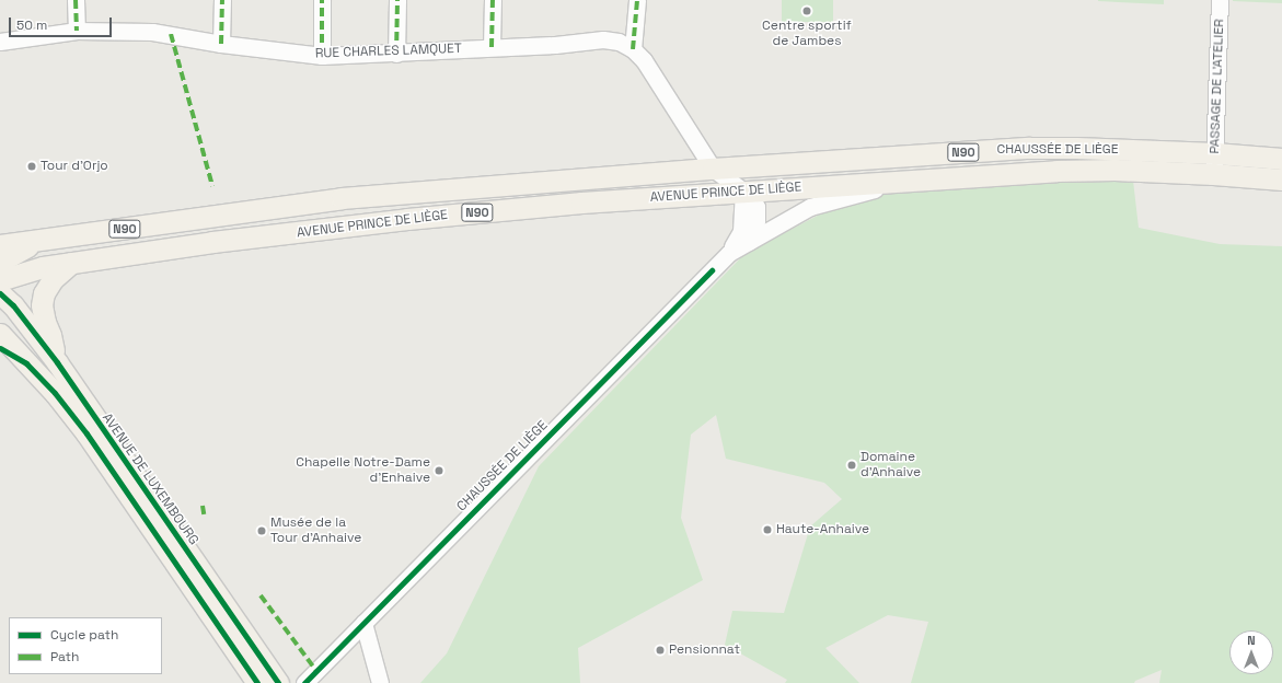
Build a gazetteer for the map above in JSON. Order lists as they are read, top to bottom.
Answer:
{
  "streets": {
    "main road": [
      "CHAUSSÉE DE LIÈGE",
      "N90",
      "AVENUE PRINCE DE LIÈGE",
      "AVENUE DE LUXEMBOURG"
    ],
    "street": ["RUE CHARLES LAMQUET", "PASSAGE DE L'ATELIER"]
  },
  "crossings": [
    ["RUE CHARLES LAMQUET", "CHAUSSÉE DE LIÈGE"],
    ["RUE CHARLES LAMQUET", "AVENUE PRINCE DE LIÈGE"],
    ["PASSAGE DE L'ATELIER", "CHAUSSÉE DE LIÈGE"],
    ["CHAUSSÉE DE LIÈGE", "AVENUE PRINCE DE LIÈGE"]
  ],
  "places": [
    "Centre sportif de Jambes",
    "Tour d'Orjo",
    "Domaine d'Anhaive",
    "Chapelle Notre-Dame d'Enhaive",
    "Haute-Anhaive",
    "Musée de la Tour d’Anhaive",
    "Pensionnat"
  ],
  "legend": ["Cycle path", "Path"],
  "scale_bar": "50 m",
  "north": "top"
}
